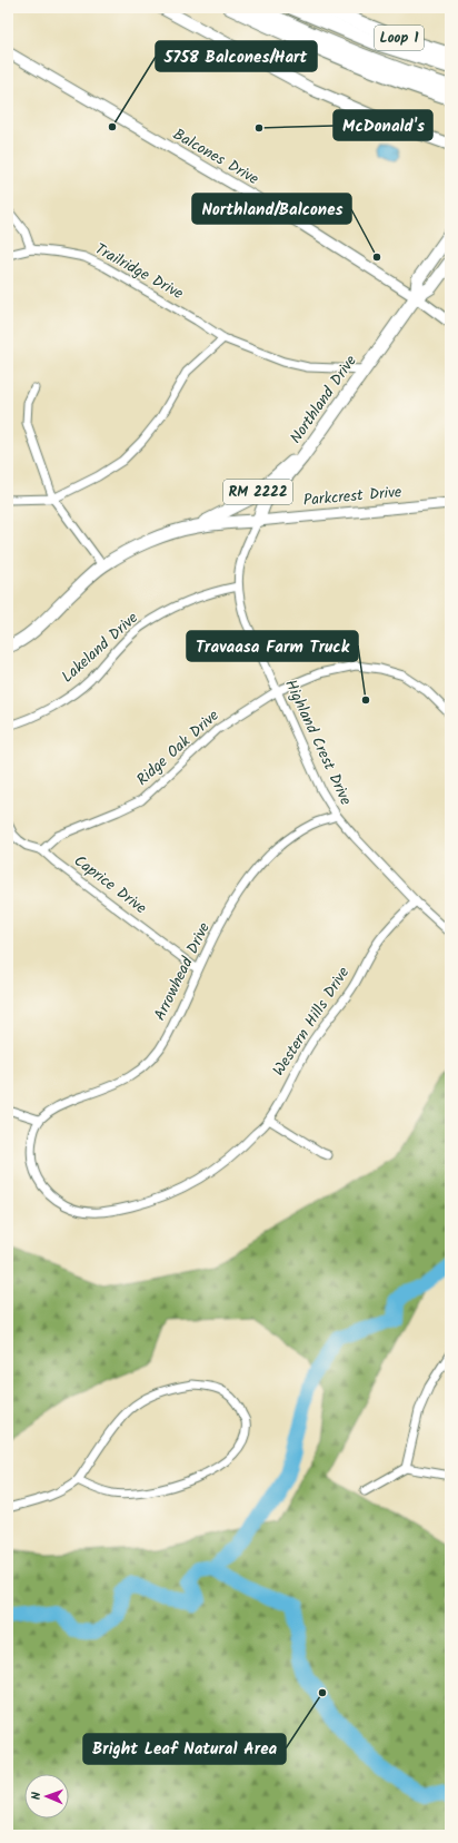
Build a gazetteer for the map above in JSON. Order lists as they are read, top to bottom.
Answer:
{
  "streets": {
    "highway": ["Loop 1"],
    "main road": ["Northland Drive", "RM 2222"],
    "street": [
      "Balcones Drive",
      "Trailridge Drive",
      "Parkcrest Drive",
      "Lakeland Drive",
      "Highland Crest Drive",
      "Ridge Oak Drive",
      "Caprice Drive",
      "Arrowhead Drive",
      "Western Hills Drive"
    ]
  },
  "crossings": [
    ["Balcones Drive", "Northland Drive"],
    ["Trailridge Drive", "Northland Drive"],
    ["Northland Drive", "RM 2222"],
    ["Northland Drive", "Parkcrest Drive"],
    ["Northland Drive", "Highland Crest Drive"],
    ["RM 2222", "Parkcrest Drive"],
    ["RM 2222", "Highland Crest Drive"],
    ["Parkcrest Drive", "Highland Crest Drive"],
    ["Lakeland Drive", "Highland Crest Drive"],
    ["Highland Crest Drive", "Ridge Oak Drive"],
    ["Highland Crest Drive", "Arrowhead Drive"],
    ["Highland Crest Drive", "Western Hills Drive"],
    ["Ridge Oak Drive", "Caprice Drive"],
    ["Caprice Drive", "Arrowhead Drive"],
    ["Arrowhead Drive", "Western Hills Drive"]
  ],
  "places": [
    "5758 Balcones/Hart",
    "McDonald's",
    "Northland/Balcones",
    "Travaasa Farm Truck",
    "Bright Leaf Natural Area"
  ],
  "north": "left"
}
